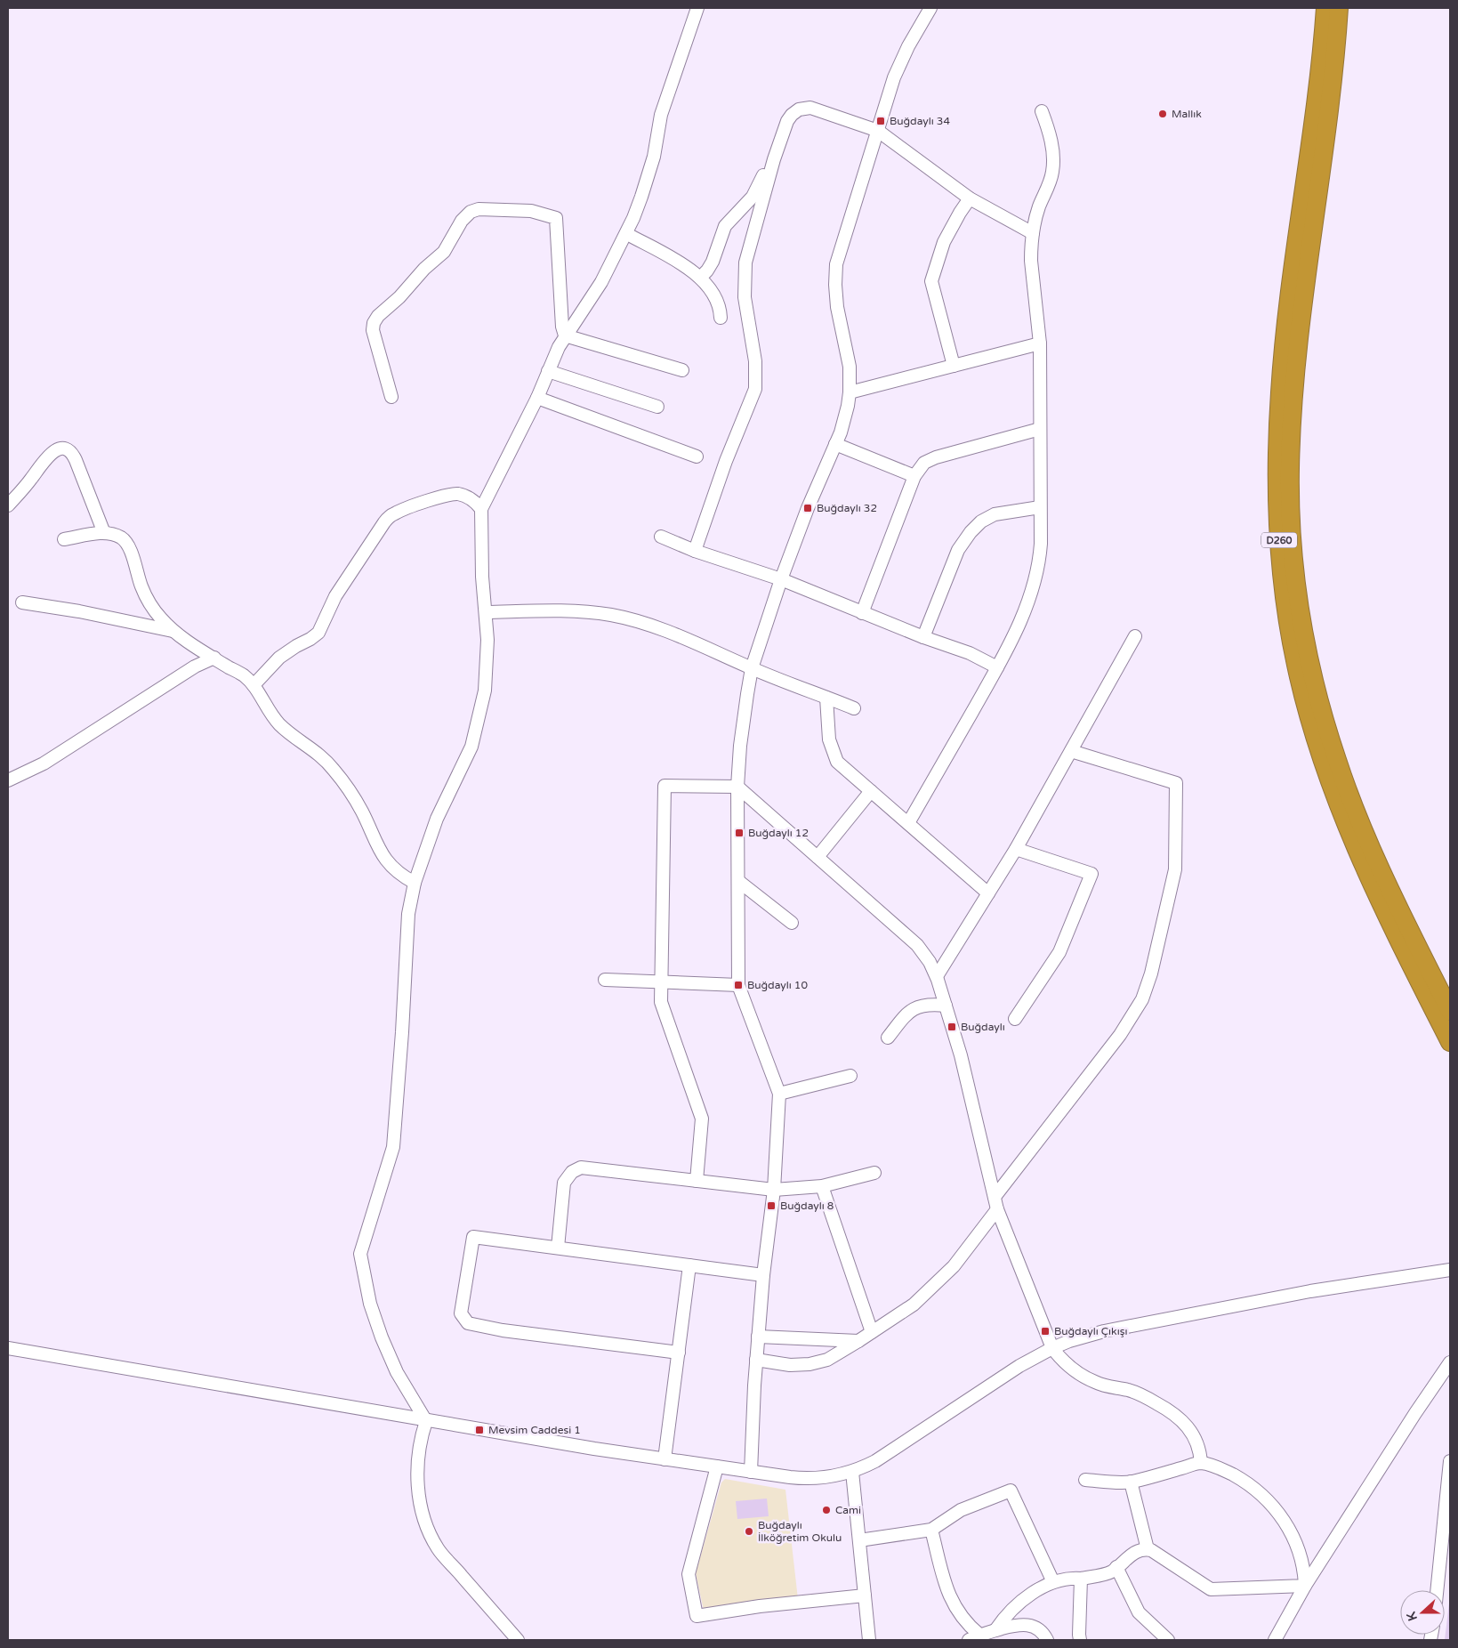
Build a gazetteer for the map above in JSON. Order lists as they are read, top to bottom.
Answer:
{
  "streets": {
    "highway": ["D260"]
  },
  "places": {
    "other": ["Mallık", "Cami", "Buğdaylı İlköğretim Okulu"],
    "transit": [
      "Buğdaylı 34",
      "Buğdaylı 32",
      "Buğdaylı 12",
      "Buğdaylı 10",
      "Buğdaylı",
      "Buğdaylı 8",
      "Buğdaylı Çıkışı",
      "Mevsim Caddesi 1"
    ]
  },
  "north": "left"
}
